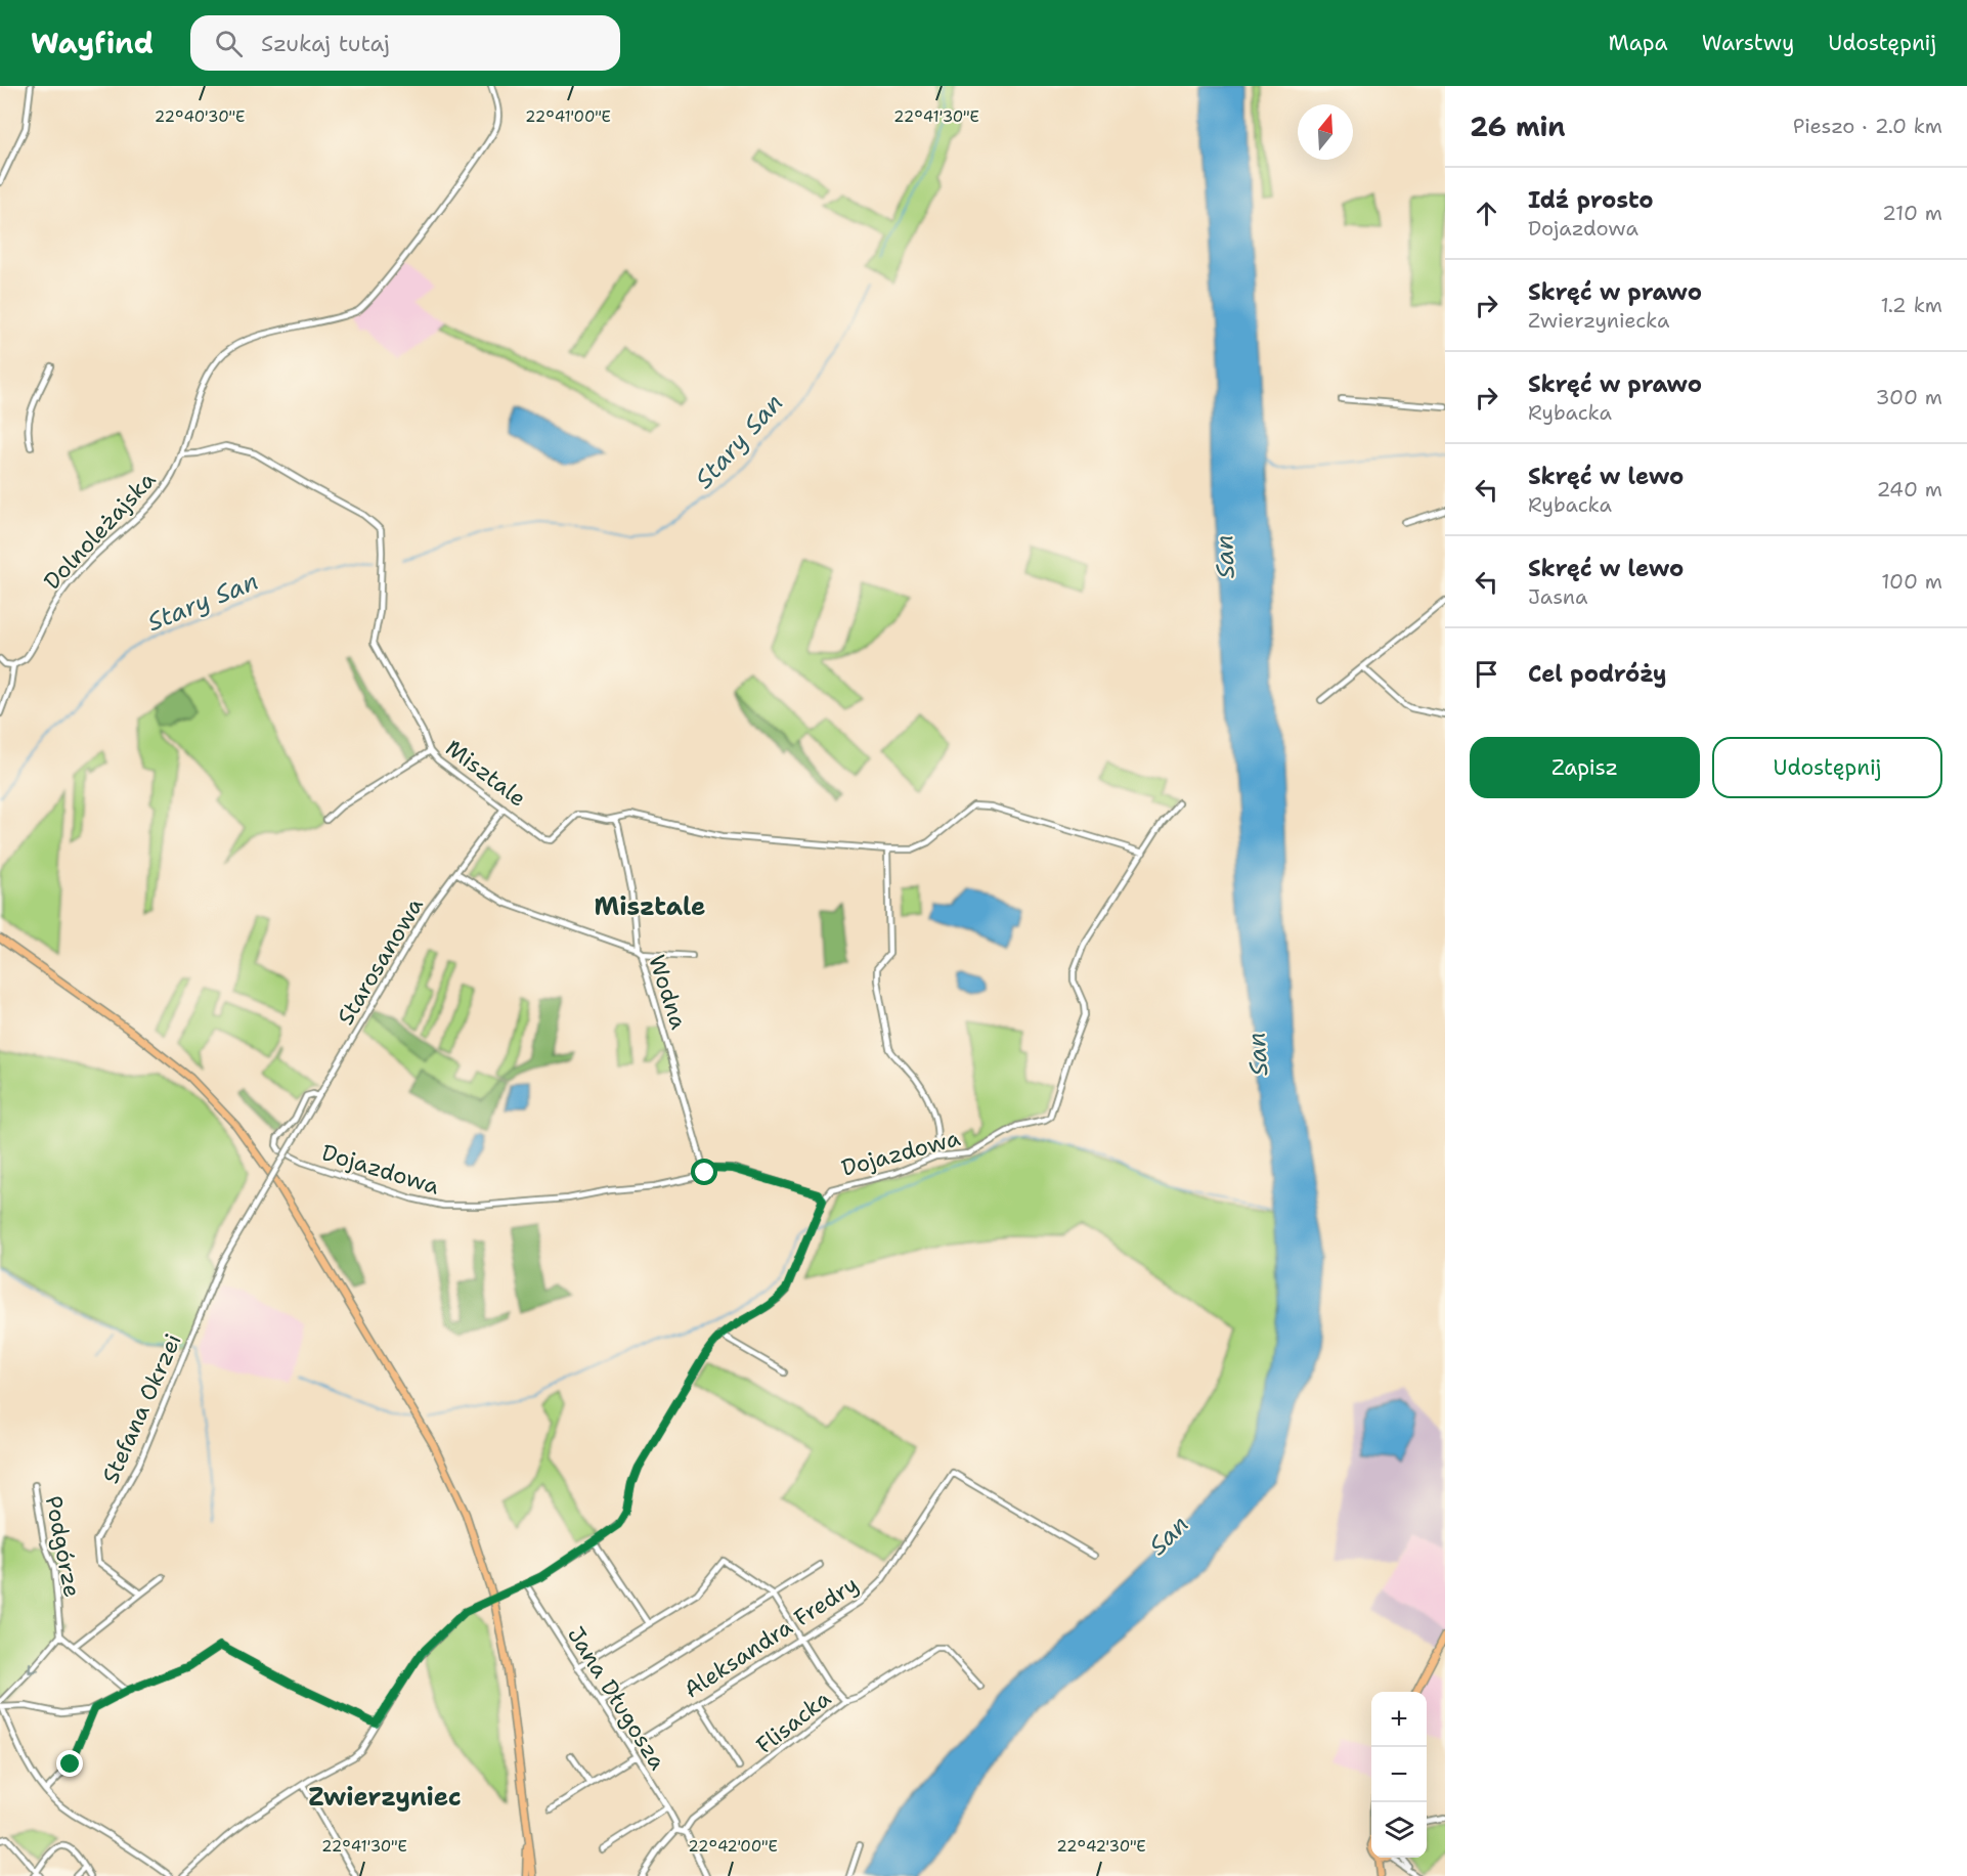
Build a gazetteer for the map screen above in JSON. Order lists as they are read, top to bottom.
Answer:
{
  "streets": {
    "street": [
      "Dolnoleżajska",
      "Misztale",
      "Starosanowa",
      "Wodna",
      "Dojazdowa",
      "Stefana Okrzei",
      "Podgórze",
      "Aleksandra Fredry",
      "Jana Długosza",
      "Flisacka"
    ]
  },
  "crossings": [
    ["Dolnoleżajska", "Misztale"],
    ["Misztale", "Starosanowa"],
    ["Misztale", "Wodna"],
    ["Misztale", "Dojazdowa"],
    ["Starosanowa", "Dojazdowa"],
    ["Starosanowa", "Stefana Okrzei"],
    ["Wodna", "Dojazdowa"],
    ["Aleksandra Fredry", "Jana Długosza"]
  ],
  "districts": ["Misztale", "Zwierzyniec"],
  "water": ["Stary San", "San"],
  "north": "top",
  "page": {
    "header": "Wayfind",
    "search": "Szukaj tutaj",
    "nav": ["Mapa", "Warstwy", "Udostępnij"],
    "heading": ["26 min", "Pieszo · 2.0 km"],
    "list": [
      ["Idź prosto", "Dojazdowa", "210 m"],
      ["Skręć w prawo", "Zwierzyniecka", "1.2 km"],
      ["Skręć w prawo", "Rybacka", "300 m"],
      ["Skręć w lewo", "Rybacka", "240 m"],
      ["Skręć w lewo", "Jasna", "100 m"],
      "Cel podróży"
    ],
    "buttons": ["Zapisz", "Udostępnij"],
    "map_buttons": ["+", "−"]
  },
  "coordinates": [
    "22°40'30\"E",
    "22°41'00\"E",
    "22°41'30\"E",
    "22°42'00\"E",
    "22°42'30\"E"
  ]
}
